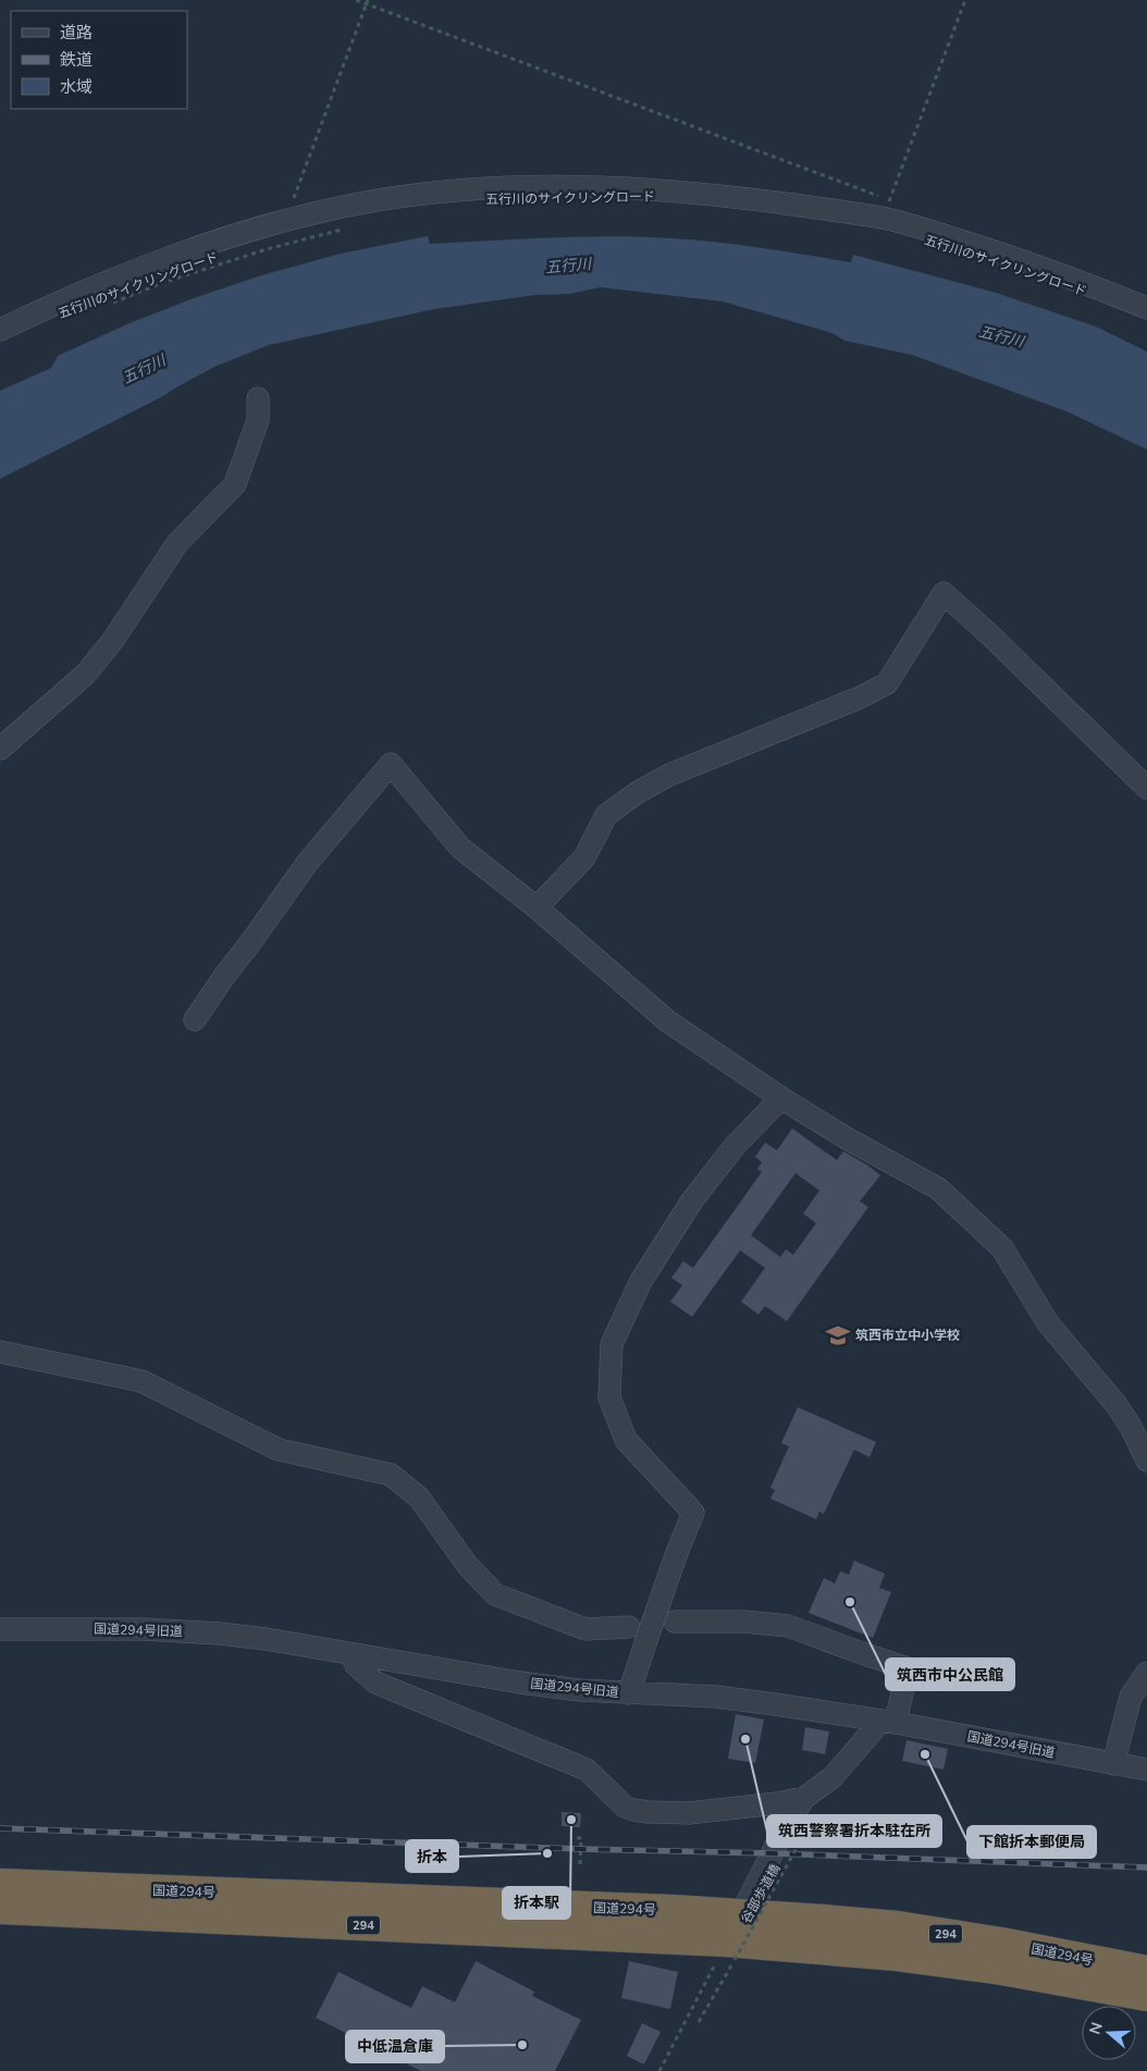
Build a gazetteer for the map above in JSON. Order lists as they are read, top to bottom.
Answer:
{
  "streets": {
    "highway": ["国道294号", "294"],
    "street": ["国道294号旧道"],
    "path": ["五行川のサイクリングロード", "谷部歩道橋"]
  },
  "crossings": [
    ["国道294号", "谷部歩道橋"]
  ],
  "water": ["五行川"],
  "places": {
    "school or university": ["筑西市立中小学校"],
    "other": [
      "筑西市中公民館",
      "筑西警察署折本駐在所",
      "下館折本郵便局",
      "折本駅",
      "折本",
      "中低温倉庫"
    ]
  },
  "legend": ["道路", "鉄道", "水域"],
  "north": "left"
}
